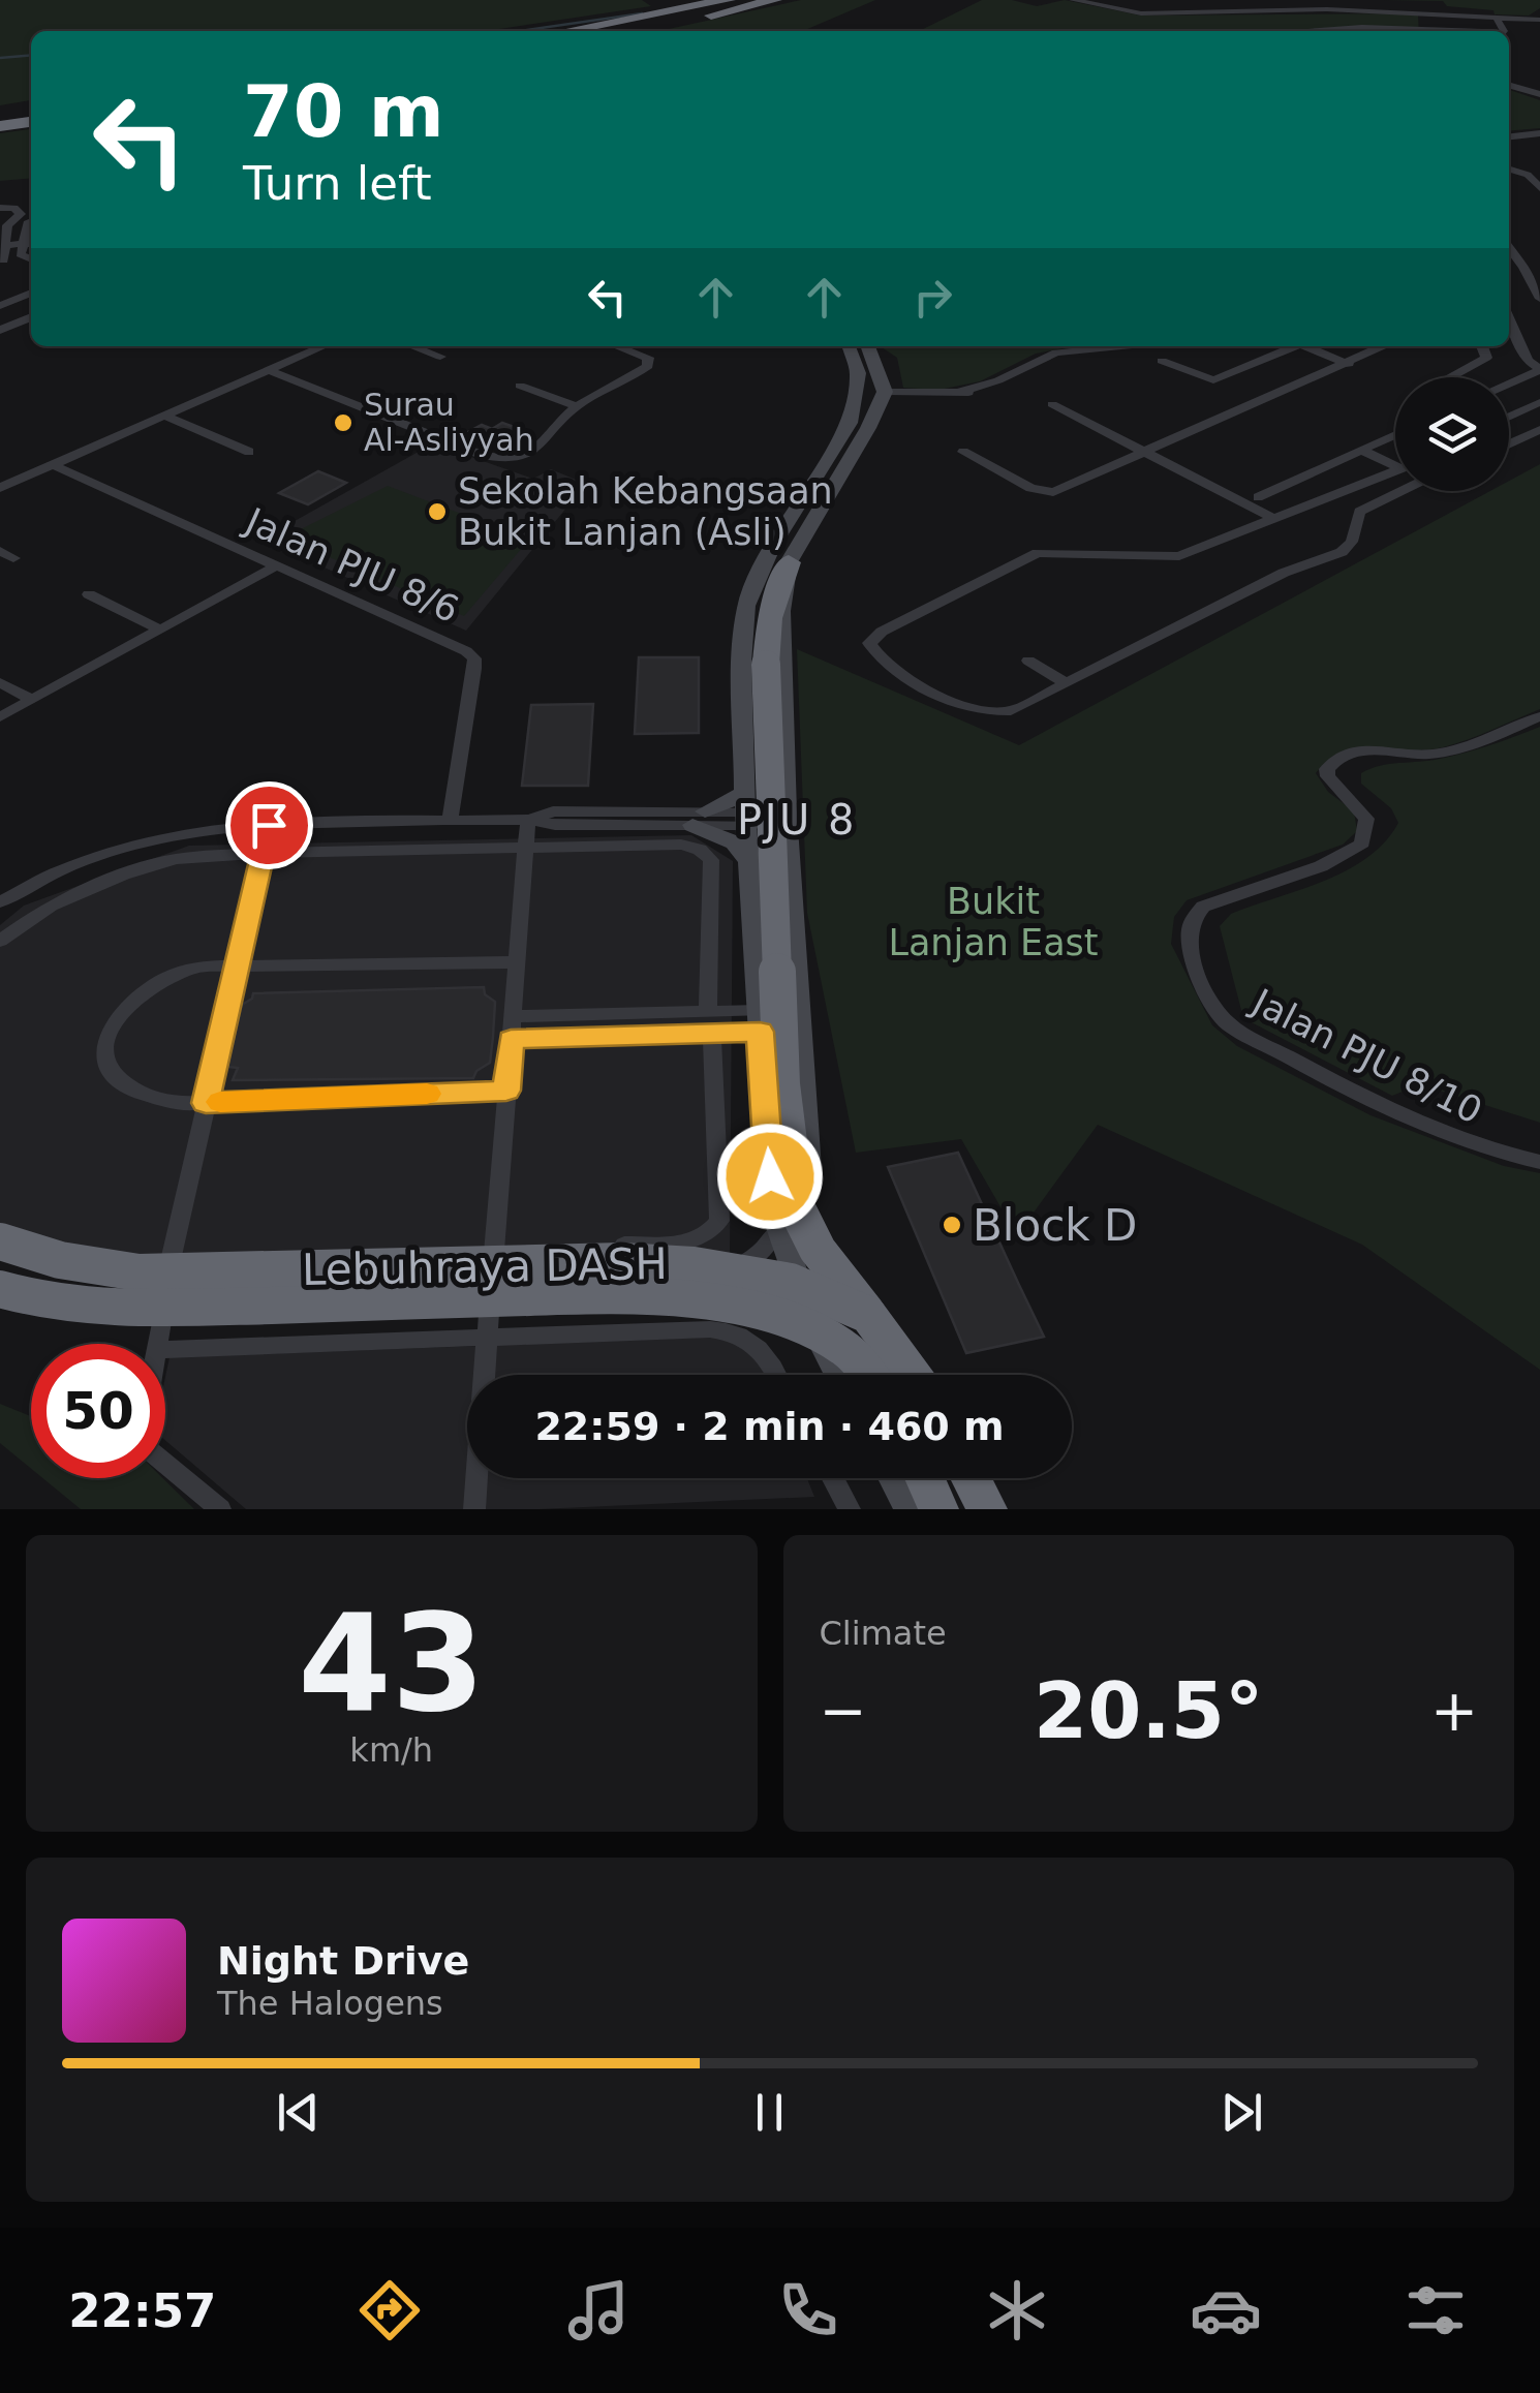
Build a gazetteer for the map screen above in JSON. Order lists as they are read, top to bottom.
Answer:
{
  "streets": {
    "highway": ["Lebuhraya DASH"],
    "street": ["Jalan PJU 8/6", "Jalan PJU 8/10"]
  },
  "districts": ["PJU 8"],
  "parks": ["Bukit Lanjan East"],
  "places": ["Surau Al-Asliyyah", "Sekolah Kebangsaan Bukit Lanjan (Asli)", "Block D"],
  "page": {
    "turn": ["70 m", "Turn left"],
    "limit": "50",
    "trip": "22:59 · 2 min · 460 m",
    "tile": [
      ["43", "km/h"],
      "Climate"
    ],
    "heat": ["−", "20.5°", "+"],
    "song": ["Night Drive", "The Halogens"],
    "tabs": "22:57"
  }
}
